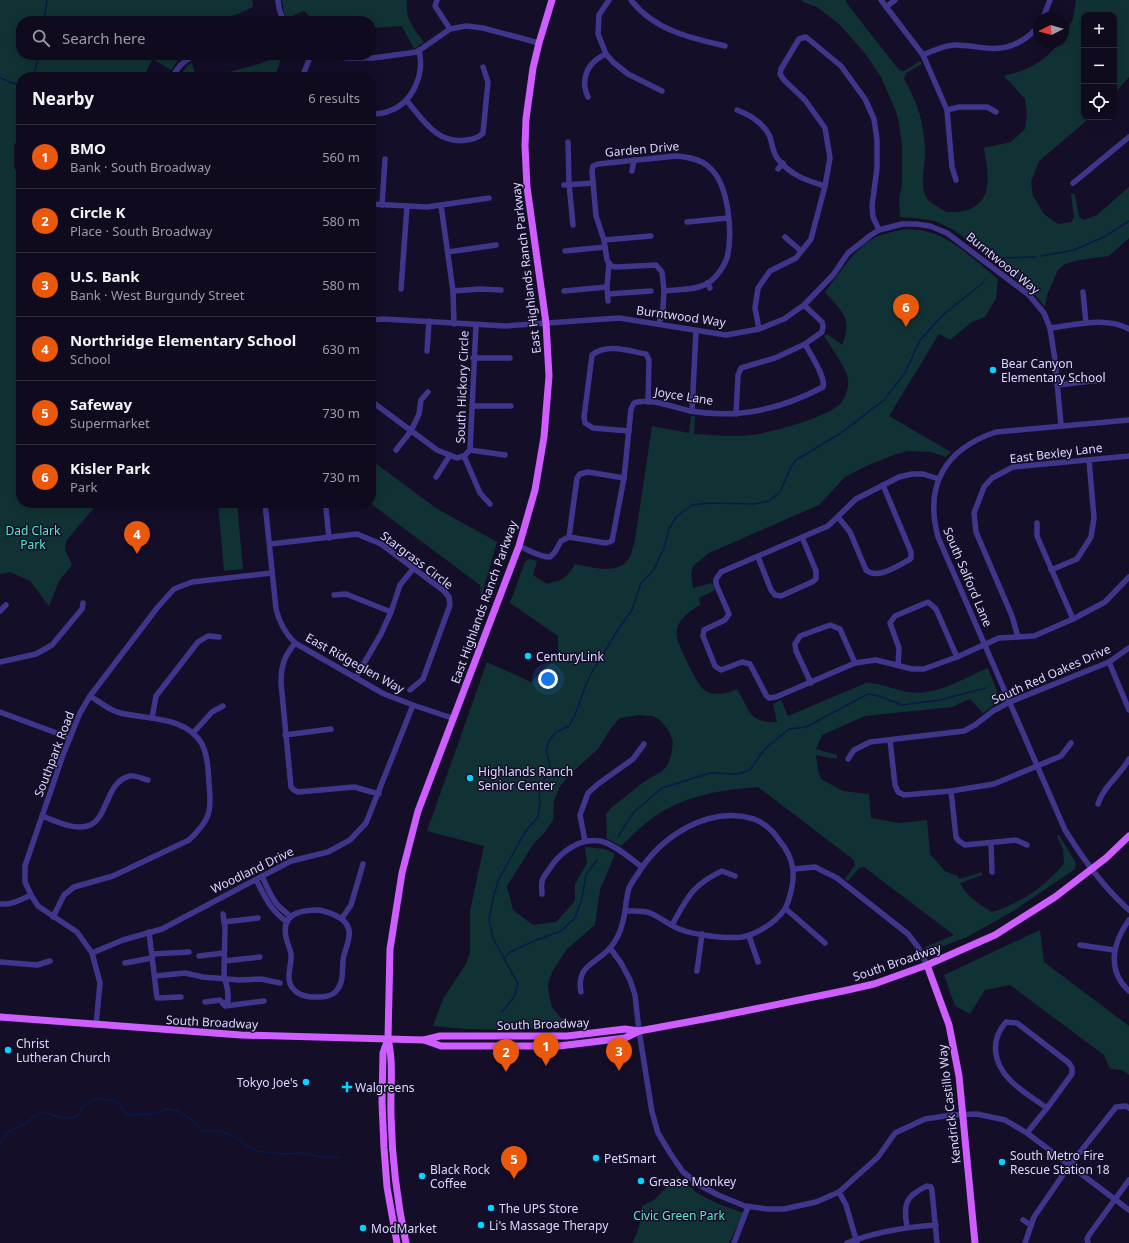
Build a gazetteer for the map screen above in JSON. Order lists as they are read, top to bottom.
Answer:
{
  "streets": {
    "main road": ["East Highlands Ranch Parkway", "South Broadway", "Kendrick Castillo Way"],
    "street": [
      "Garden Drive",
      "Burntwood Way",
      "South Hickory Circle",
      "Joyce Lane",
      "East Bexley Lane",
      "Stargrass Circle",
      "South Salford Lane",
      "East Ridgeglen Way",
      "South Red Oakes Drive",
      "Southpark Road",
      "Woodland Drive"
    ]
  },
  "crossings": [
    ["Burntwood Way", "East Highlands Ranch Parkway"],
    ["Burntwood Way", "South Hickory Circle"],
    ["Burntwood Way", "South Salford Lane"],
    ["East Highlands Ranch Parkway", "East Ridgeglen Way"],
    ["East Highlands Ranch Parkway", "South Broadway"],
    ["Stargrass Circle", "East Ridgeglen Way"],
    ["South Salford Lane", "South Red Oakes Drive"],
    ["South Salford Lane", "South Broadway"],
    ["East Ridgeglen Way", "Southpark Road"],
    ["East Ridgeglen Way", "Woodland Drive"],
    ["Southpark Road", "Woodland Drive"],
    ["Southpark Road", "South Broadway"],
    ["South Broadway", "Kendrick Castillo Way"]
  ],
  "parks": ["Dad Clark Park", "Civic Green Park"],
  "places": {
    "other": [
      "Bear Canyon Elementary School",
      "CenturyLink",
      "Highlands Ranch Senior Center",
      "Christ Lutheran Church",
      "Tokyo Joe's",
      "PetSmart",
      "South Metro Fire Rescue Station 18",
      "Black Rock Coffee",
      "Grease Monkey",
      "The UPS Store",
      "Li's Massage Therapy",
      "ModMarket"
    ],
    "health": ["Walgreens"]
  },
  "north": "left",
  "page": {
    "map_buttons": ["+", "−"],
    "search": "Search here",
    "heading": ["Nearby", "6 results"],
    "list": [
      {
        "mark": "1",
        "name": "BMO",
        "note": "Bank · South Broadway",
        "value": "560 m"
      },
      {
        "mark": "2",
        "name": "Circle K",
        "note": "Place · South Broadway",
        "value": "580 m"
      },
      {
        "mark": "3",
        "name": "U.S. Bank",
        "note": "Bank · West Burgundy Street",
        "value": "580 m"
      },
      {
        "mark": "4",
        "name": "Northridge Elementary School",
        "note": "School",
        "value": "630 m"
      },
      {
        "mark": "5",
        "name": "Safeway",
        "note": "Supermarket",
        "value": "730 m"
      },
      {
        "mark": "6",
        "name": "Kisler Park",
        "note": "Park",
        "value": "730 m"
      }
    ],
    "pins": [
      "6",
      "4",
      "1",
      "3",
      "2",
      "5"
    ]
  }
}
